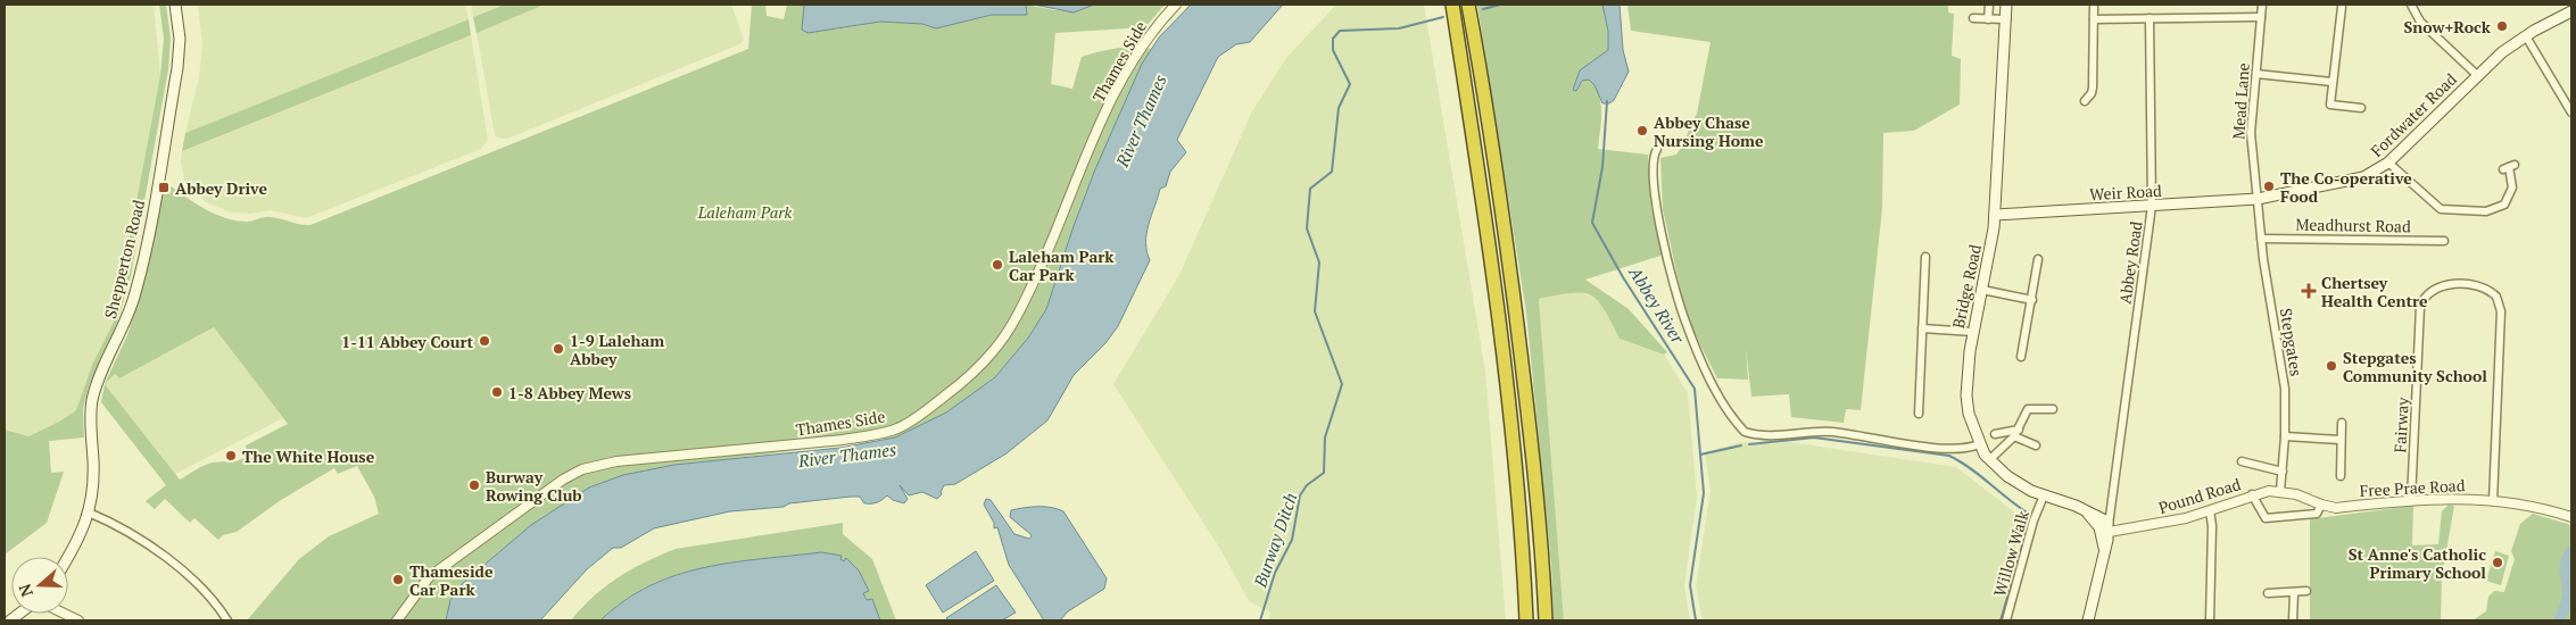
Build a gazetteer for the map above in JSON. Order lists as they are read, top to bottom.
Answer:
{
  "streets": {
    "main road": [
      "Fordwater Road",
      "Weir Road",
      "Shepperton Road",
      "Bridge Road"
    ],
    "street": [
      "Thames Side",
      "Mead Lane",
      "Meadhurst Road",
      "Abbey Road",
      "Stepgates",
      "Fairway",
      "Free Prae Road",
      "Pound Road",
      "Willow Walk"
    ]
  },
  "crossings": [
    ["Mead Lane", "Fordwater Road"],
    ["Mead Lane", "Weir Road"],
    ["Mead Lane", "Stepgates"],
    ["Fordwater Road", "Weir Road"],
    ["Fordwater Road", "Stepgates"],
    ["Weir Road", "Abbey Road"],
    ["Weir Road", "Bridge Road"],
    ["Weir Road", "Stepgates"],
    ["Meadhurst Road", "Stepgates"],
    ["Abbey Road", "Bridge Road"],
    ["Abbey Road", "Pound Road"],
    ["Bridge Road", "Pound Road"],
    ["Bridge Road", "Willow Walk"],
    ["Stepgates", "Free Prae Road"],
    ["Stepgates", "Pound Road"],
    ["Fairway", "Free Prae Road"],
    ["Free Prae Road", "Pound Road"]
  ],
  "water": ["River Thames", "Abbey River", "Burway Ditch"],
  "parks": ["Laleham Park"],
  "places": {
    "other": [
      "Snow+Rock",
      "Abbey Chase Nursing Home",
      "The Co-operative Food",
      "Laleham Park Car Park",
      "1-11 Abbey Court",
      "1-9 Laleham Abbey",
      "Stepgates Community School",
      "1-8 Abbey Mews",
      "The White House",
      "Burway Rowing Club",
      "St Anne's Catholic Primary School",
      "Thameside Car Park"
    ],
    "transit": ["Abbey Drive"],
    "health": ["Chertsey Health Centre"]
  },
  "north": "left"
}
